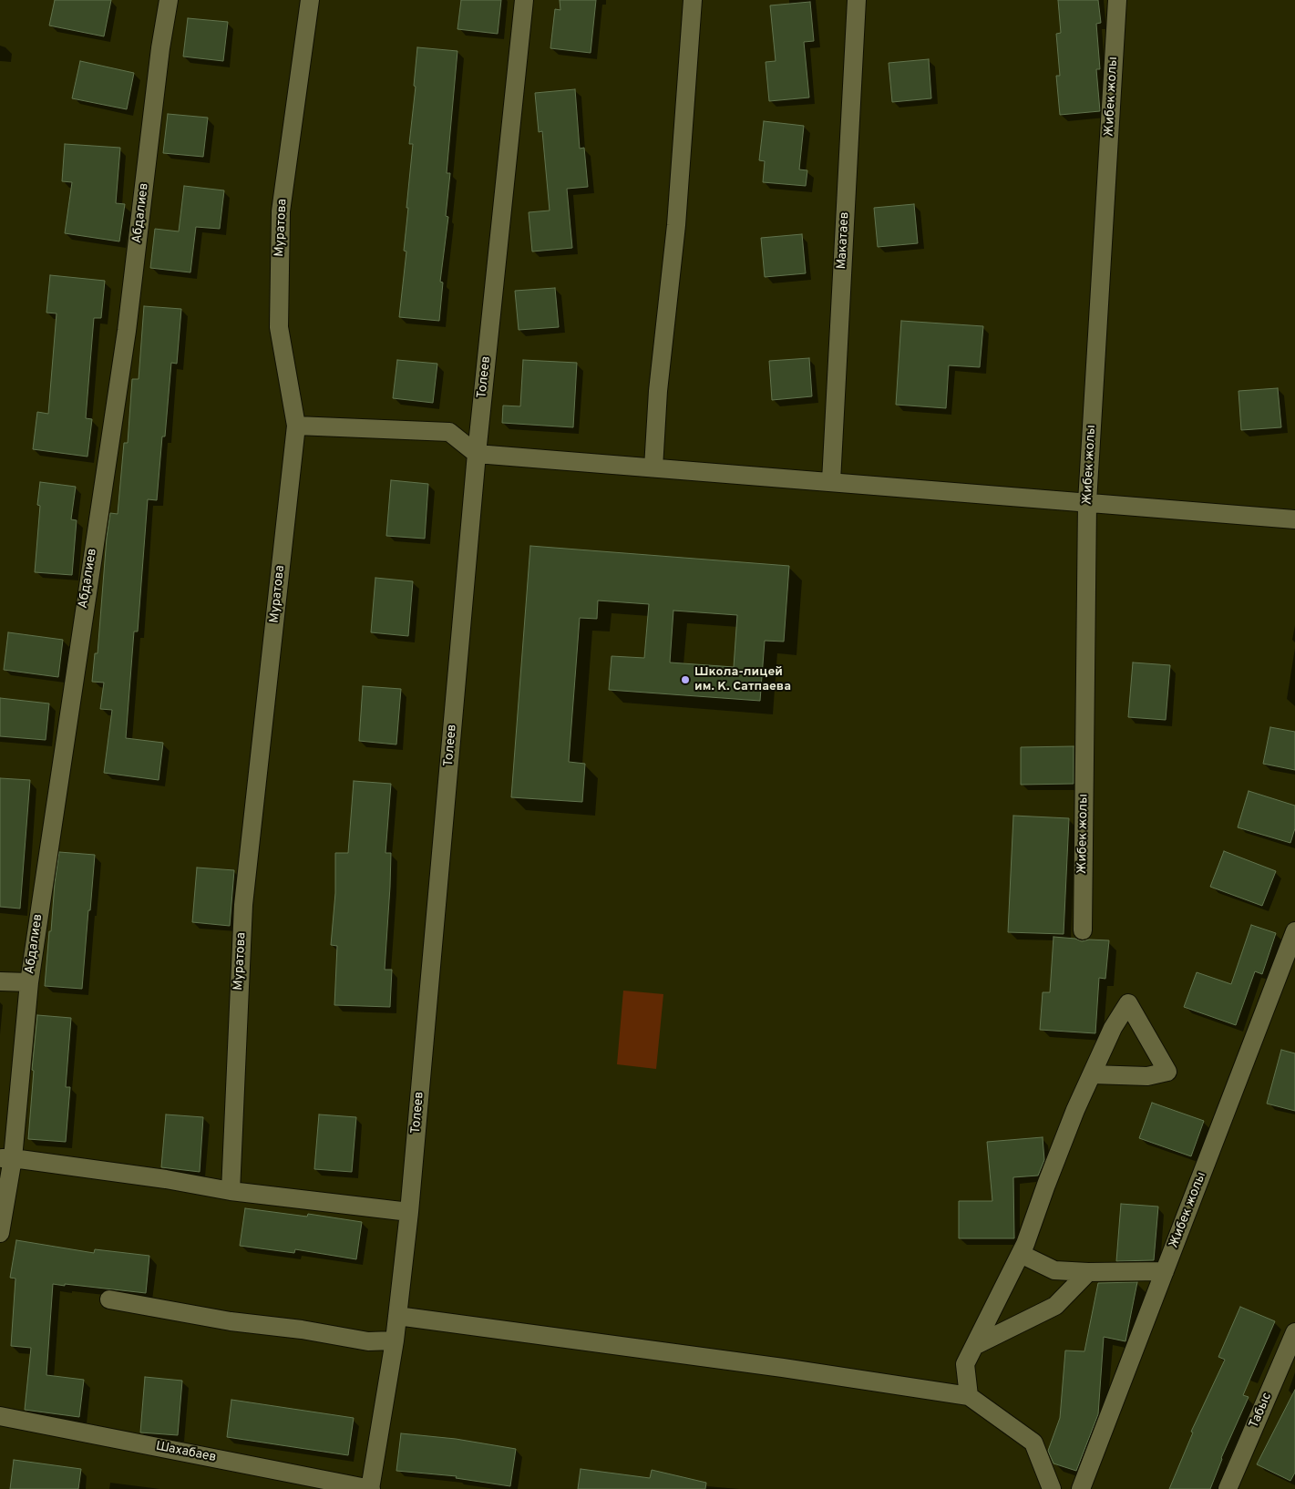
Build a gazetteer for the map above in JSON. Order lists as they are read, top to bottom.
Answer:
{
  "streets": {
    "street": [
      "Жибек жолы",
      "Абдалиев",
      "Муратова",
      "Макатаев",
      "Толеев",
      "Табыс",
      "Шахабаев"
    ]
  },
  "crossings": [
    ["Толеев", "Шахабаев"]
  ],
  "places": ["Школа-лицей им. К. Сатпаева"]
}
